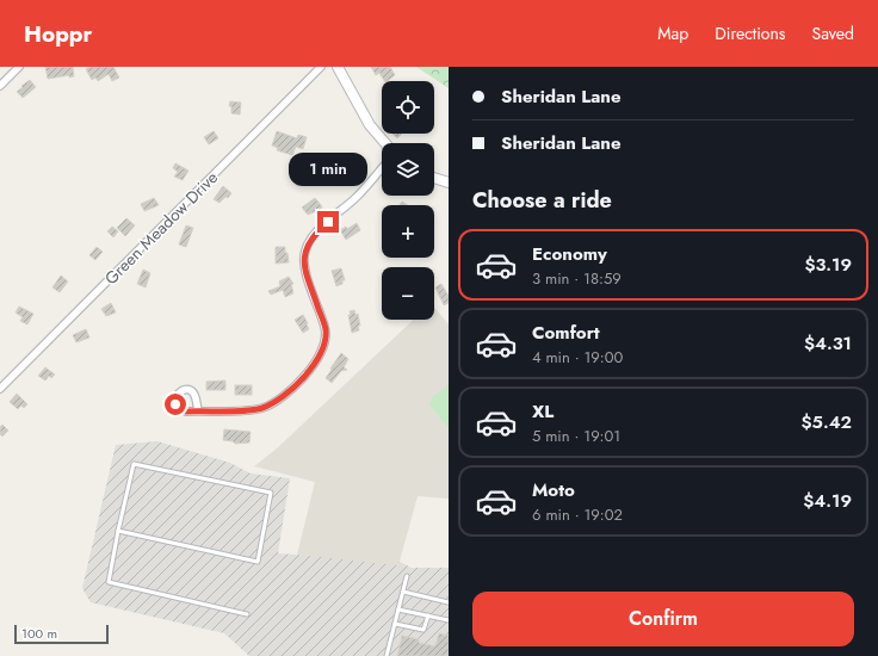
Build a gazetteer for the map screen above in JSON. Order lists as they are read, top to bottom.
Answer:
{
  "streets": {
    "street": ["Green Meadow Drive"]
  },
  "scale_bar": "100 m",
  "page": {
    "header": "Hoppr",
    "nav": ["Map", "Directions", "Saved"],
    "banner": ["Sheridan Lane", "Sheridan Lane"],
    "map_buttons": ["+", "−"],
    "bubble": "1 min",
    "heading": "Choose a ride",
    "list": [
      {
        "name": "Economy",
        "note": "3 min · 18:59",
        "value": "$3.19"
      },
      {
        "name": "Comfort",
        "note": "4 min · 19:00",
        "value": "$4.31"
      },
      {
        "name": "XL",
        "note": "5 min · 19:01",
        "value": "$5.42"
      },
      {
        "name": "Moto",
        "note": "6 min · 19:02",
        "value": "$4.19"
      }
    ],
    "buttons": "Confirm",
    "scale": "100 m"
  }
}
